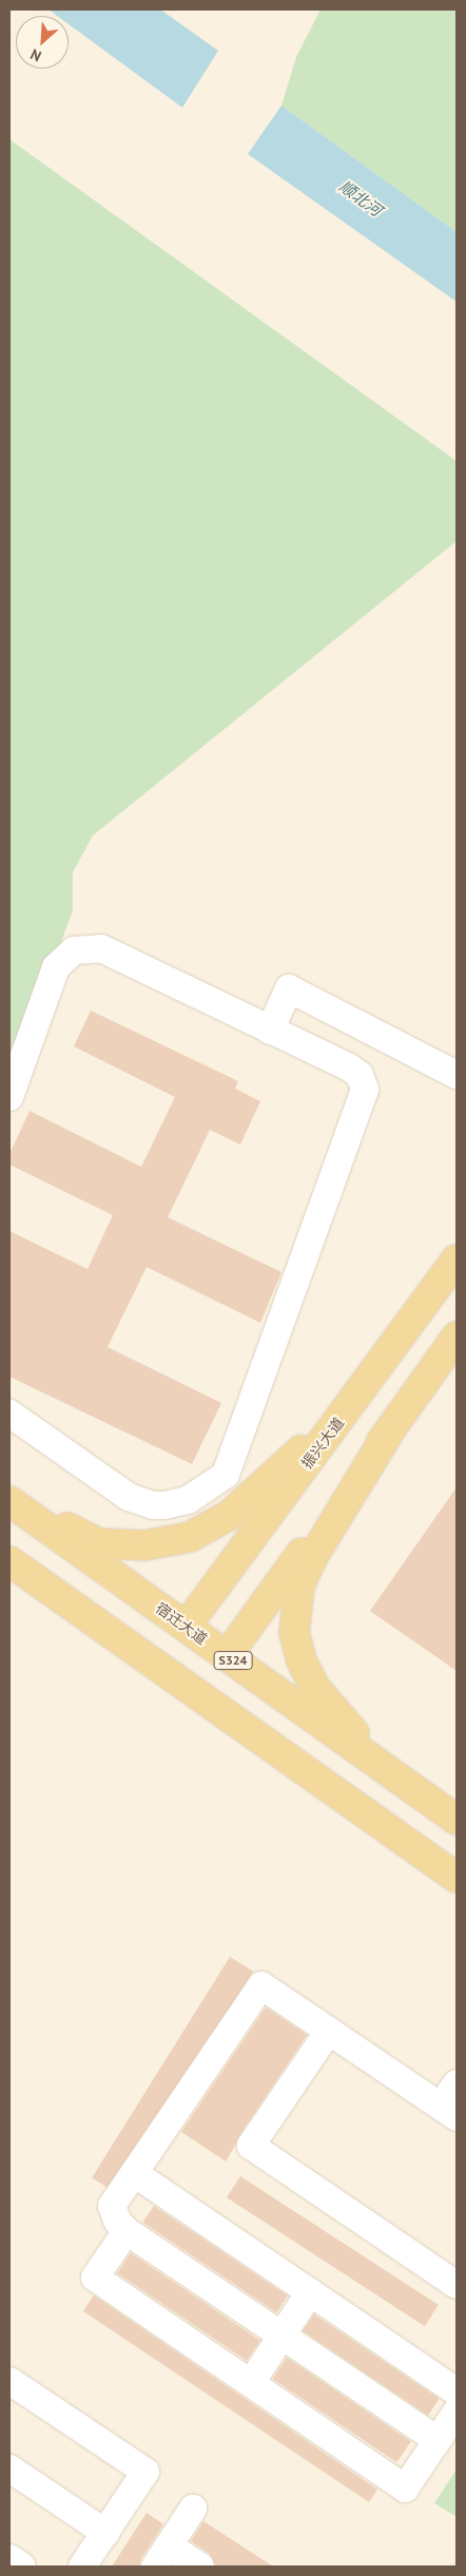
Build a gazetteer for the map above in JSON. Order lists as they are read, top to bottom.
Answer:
{
  "streets": {
    "main road": ["振兴大道", "宿迁大道", "S324"]
  },
  "crossings": [
    ["振兴大道", "宿迁大道"]
  ],
  "water": ["顺北河"],
  "north": "bottom left"
}
